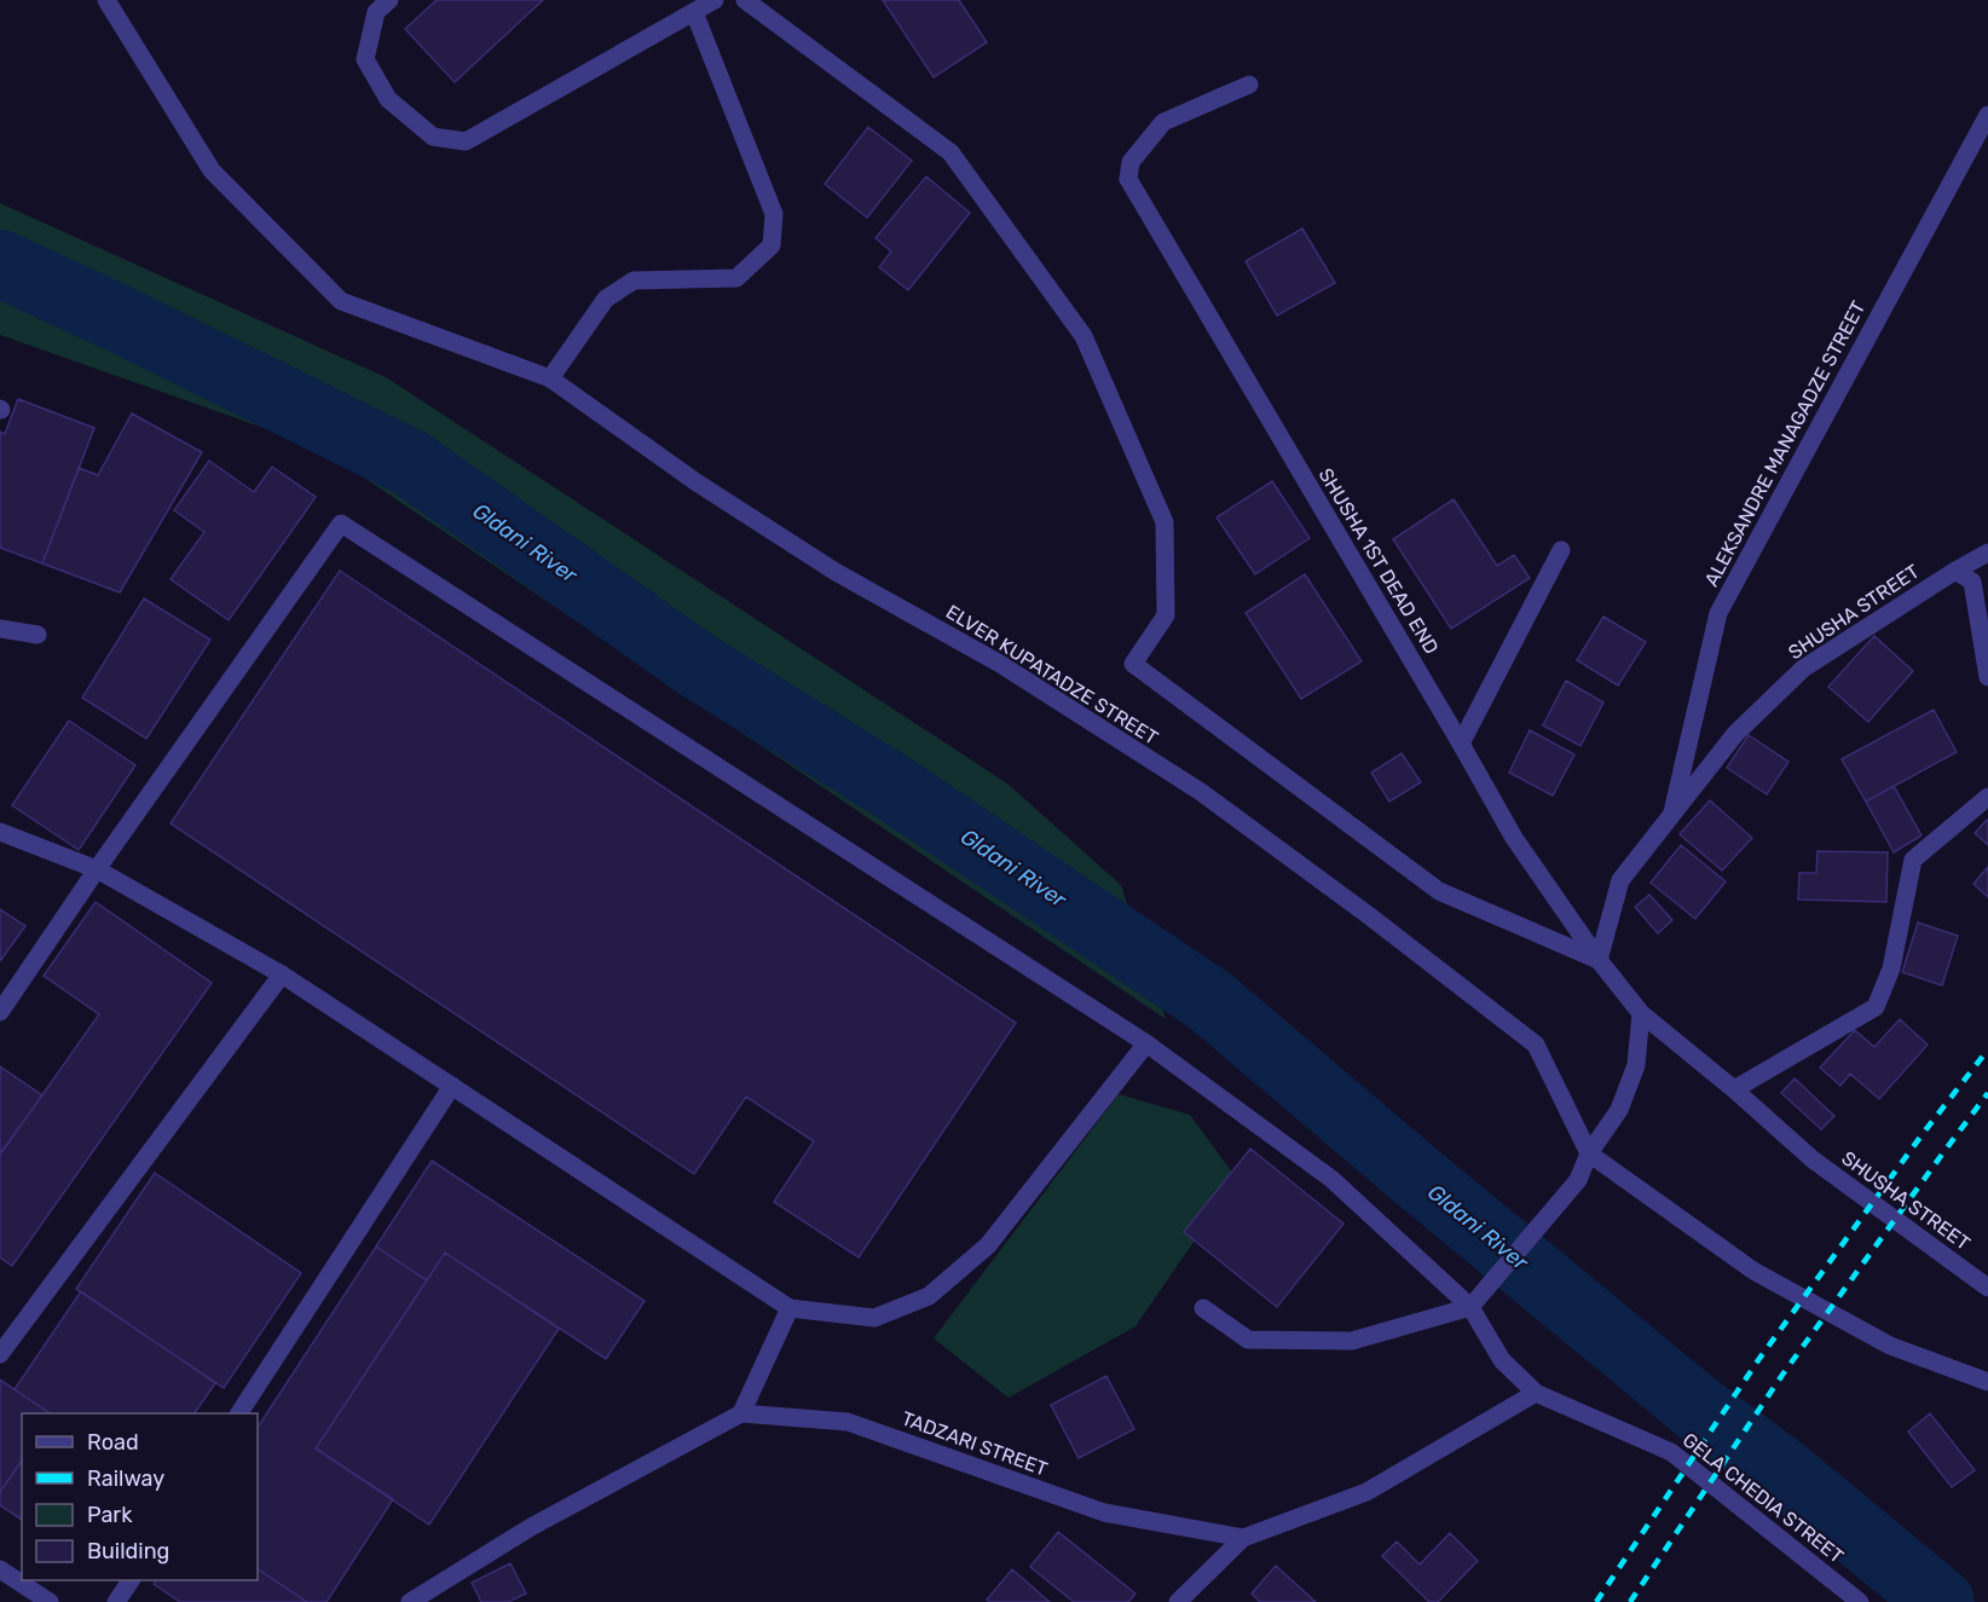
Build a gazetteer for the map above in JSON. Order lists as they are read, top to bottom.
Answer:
{
  "streets": {
    "street": [
      "ALEKSANDRE MANAGADZE STREET",
      "SHUSHA 1ST DEAD END",
      "SHUSHA STREET",
      "ELVER KUPATADZE STREET",
      "TADZARI STREET",
      "GELA CHEDIA STREET"
    ]
  },
  "crossings": [
    ["ALEKSANDRE MANAGADZE STREET", "SHUSHA STREET"],
    ["SHUSHA 1ST DEAD END", "SHUSHA STREET"]
  ],
  "water": ["Gldani River"],
  "legend": [
    "Road",
    "Railway",
    "Park",
    "Building"
  ]
}
